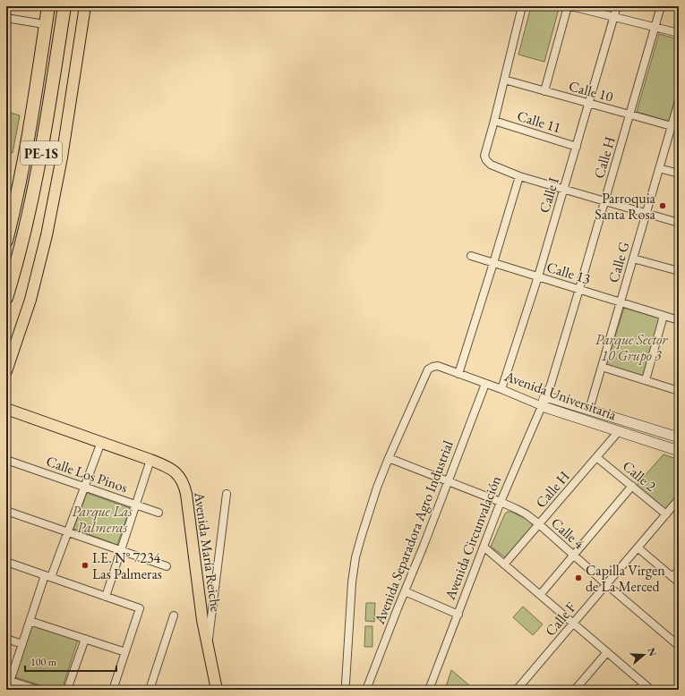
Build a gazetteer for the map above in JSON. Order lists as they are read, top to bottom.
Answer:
{
  "streets": {
    "highway": ["PE-1S"],
    "main road": ["Avenida María Reiche"],
    "street": [
      "Calle 10",
      "Calle 11",
      "Calle H",
      "Calle I",
      "Calle G",
      "Calle 13",
      "Avenida Universitaria",
      "Calle Los Pinos",
      "Calle 2",
      "Avenida Separadora Agro Industrial",
      "Calle 4",
      "Avenida Circunvalación",
      "Calle F"
    ]
  },
  "crossings": [
    ["Calle 10", "Calle H"],
    ["Calle 10", "Calle I"],
    ["Calle 10", "Calle G"],
    ["Calle 11", "Calle I"],
    ["Calle H", "Calle 13"],
    ["Calle H", "Avenida Universitaria"],
    ["Calle H", "Calle 2"],
    ["Calle H", "Calle 4"],
    ["Calle H", "Avenida Circunvalación"],
    ["Calle I", "Calle 13"],
    ["Calle I", "Avenida Universitaria"],
    ["Calle G", "Calle 13"],
    ["Calle G", "Avenida Universitaria"],
    ["Avenida Universitaria", "Avenida Separadora Agro Industrial"],
    ["Avenida Universitaria", "Calle 4"],
    ["Avenida Universitaria", "Avenida Circunvalación"],
    ["Calle 2", "Calle F"],
    ["Avenida Separadora Agro Industrial", "Calle 4"],
    ["Calle 4", "Avenida Circunvalación"],
    ["Calle 4", "Calle F"]
  ],
  "parks": ["Parque Sector 10 Grupo 3", "Parque Las Palmeras"],
  "places": ["Parroquia Santa Rosa", "I.E. N° 7234 Las Palmeras", "Capilla Virgen de La Merced"],
  "scale_bar": "100 m",
  "north": "right"
}
